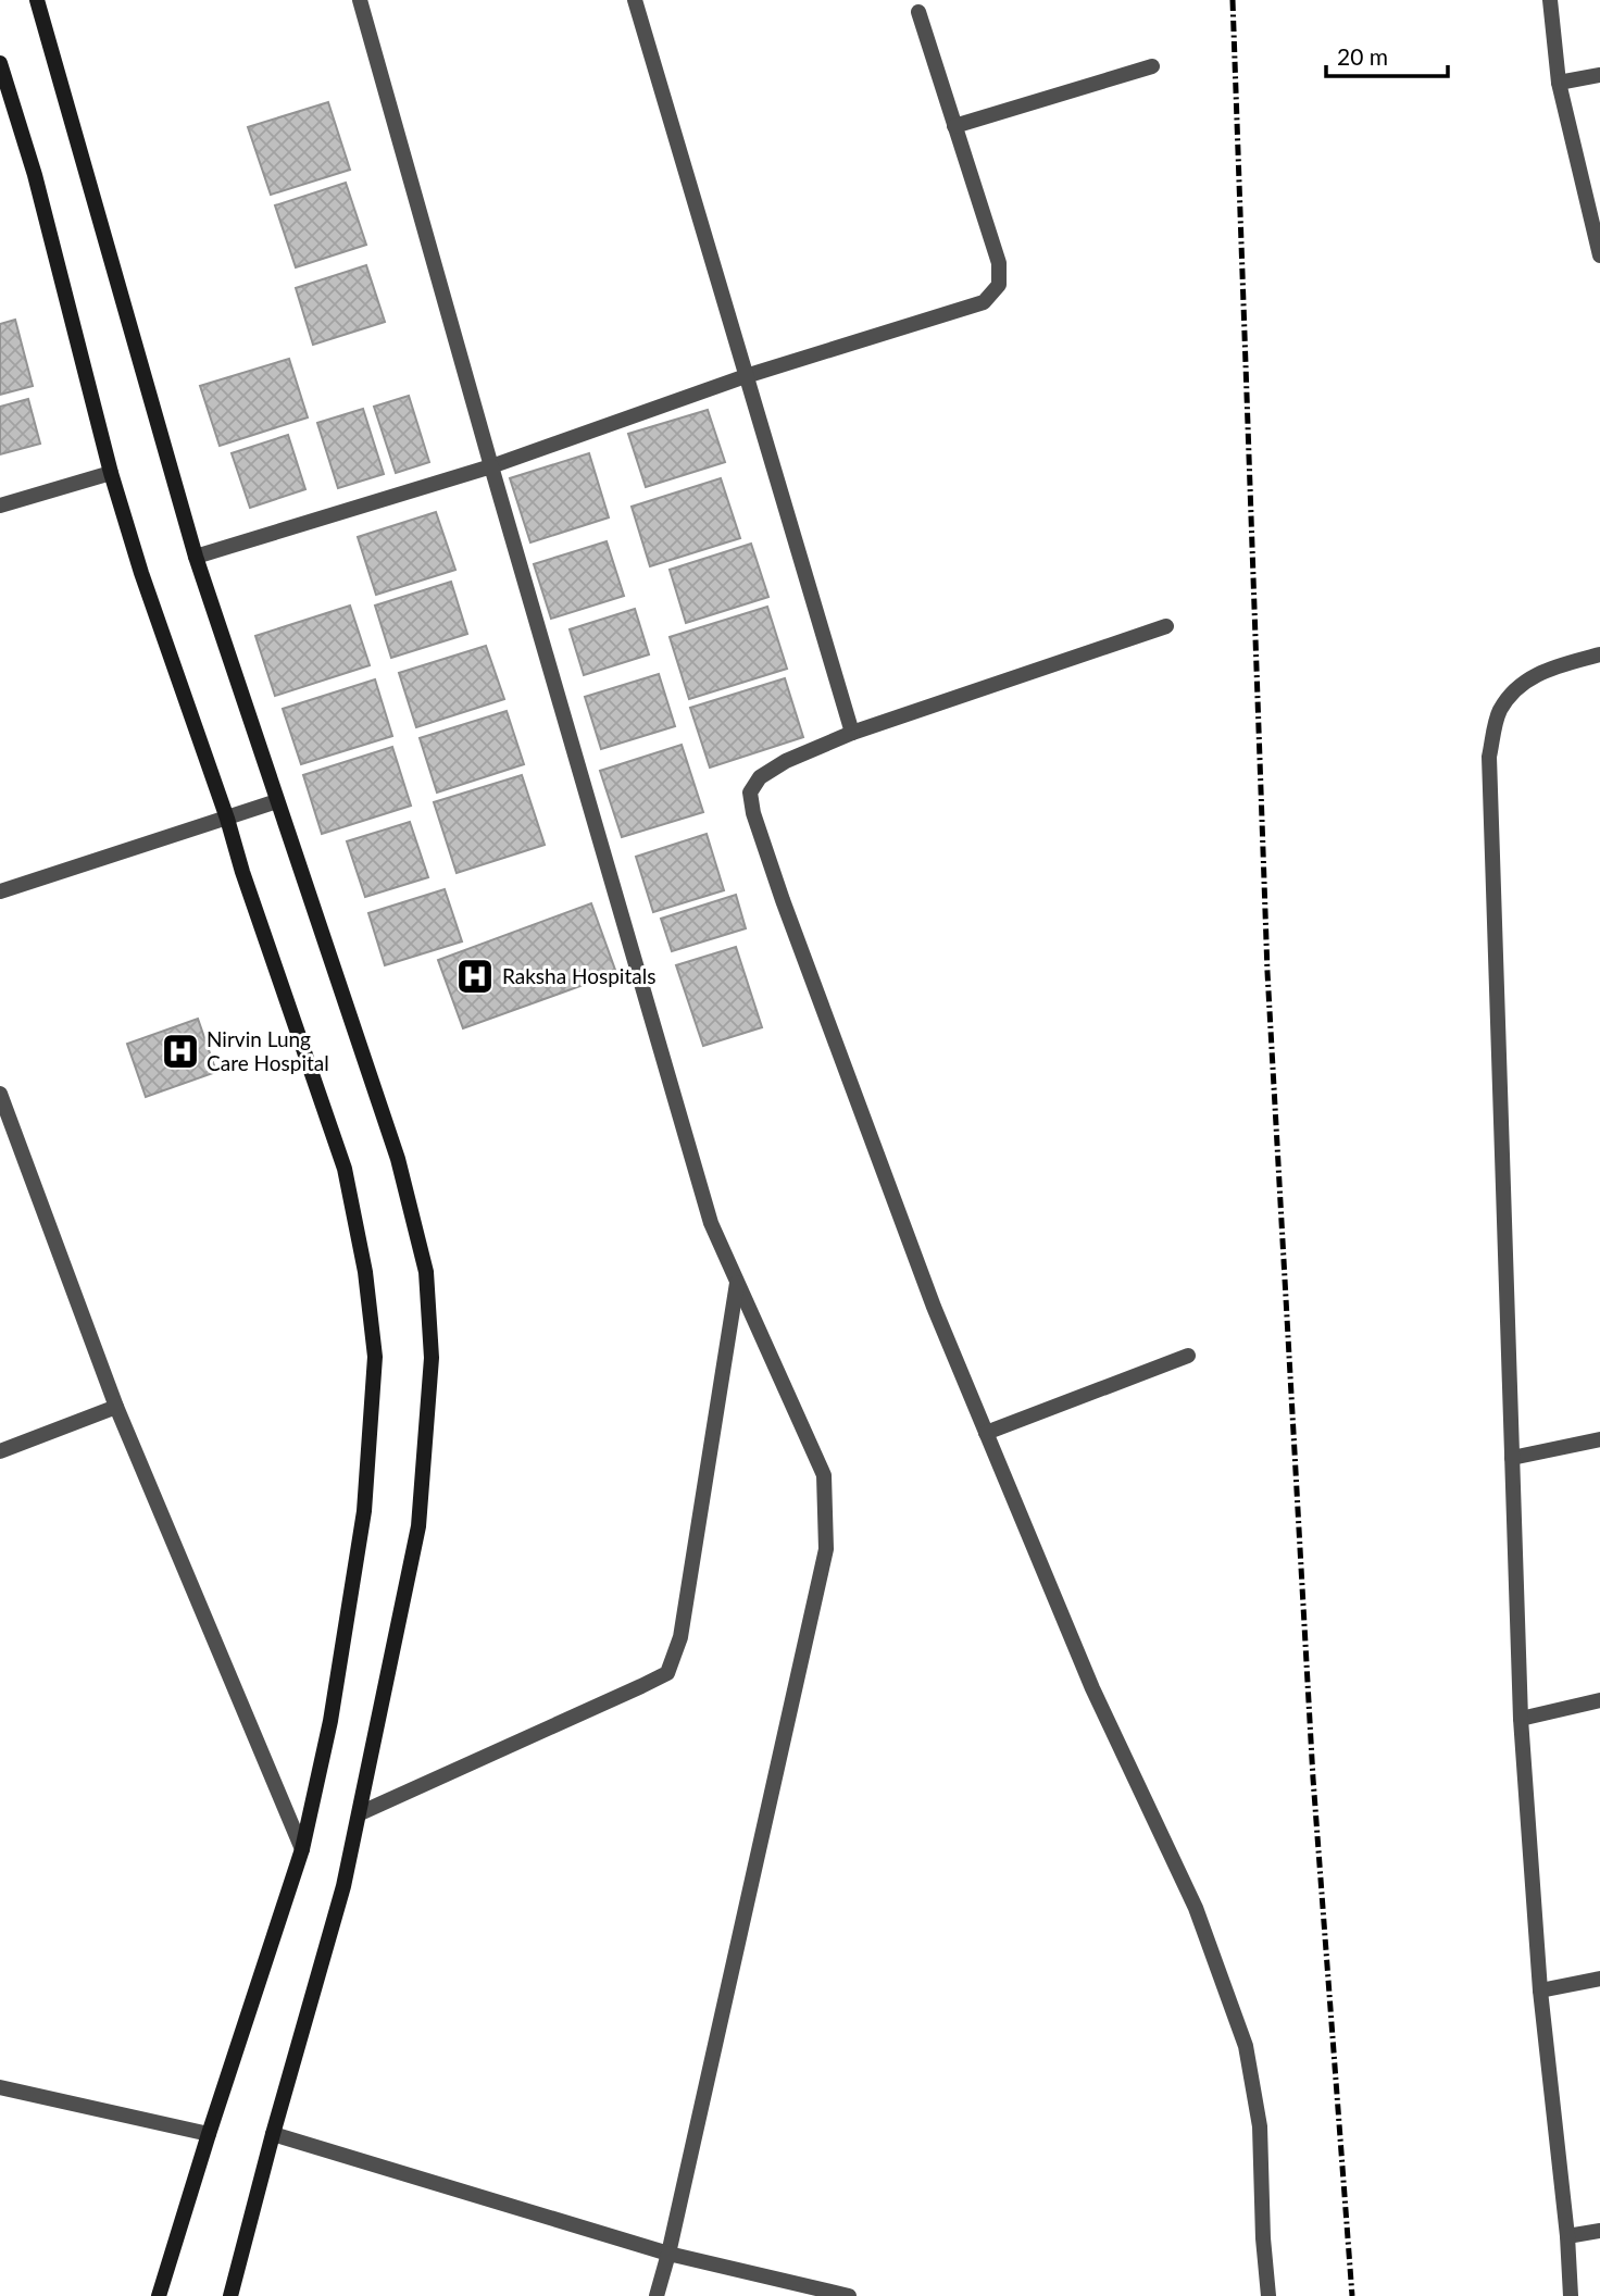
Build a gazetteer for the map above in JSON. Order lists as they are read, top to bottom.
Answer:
{
  "places": {
    "hospital": ["Raksha Hospitals", "Nirvin Lung Care Hospital"]
  },
  "scale_bar": "20 m"
}
